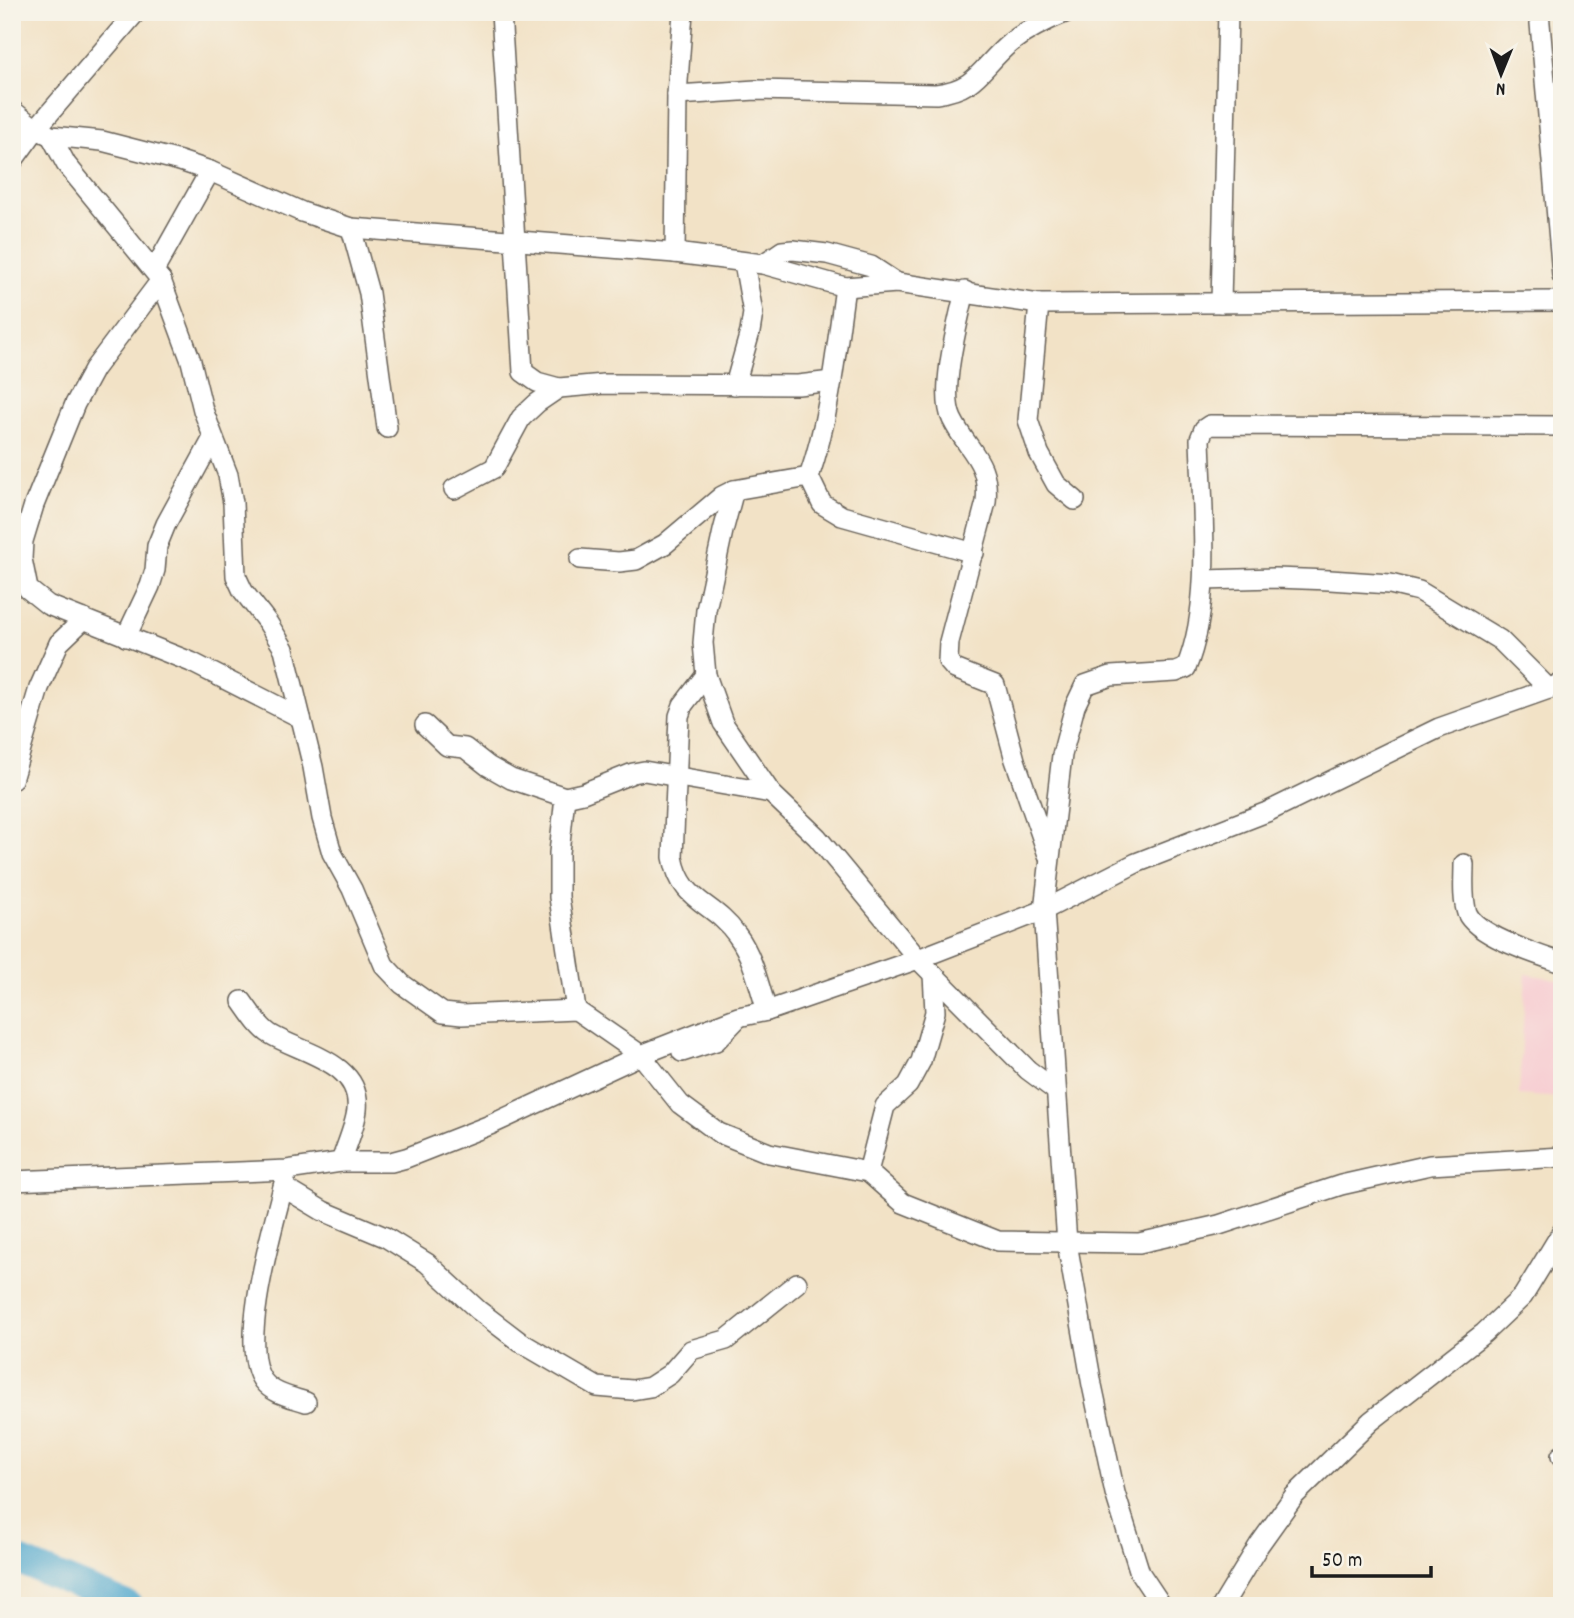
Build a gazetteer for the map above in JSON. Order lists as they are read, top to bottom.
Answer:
{
  "scale_bar": "50 m",
  "north": "bottom"
}
